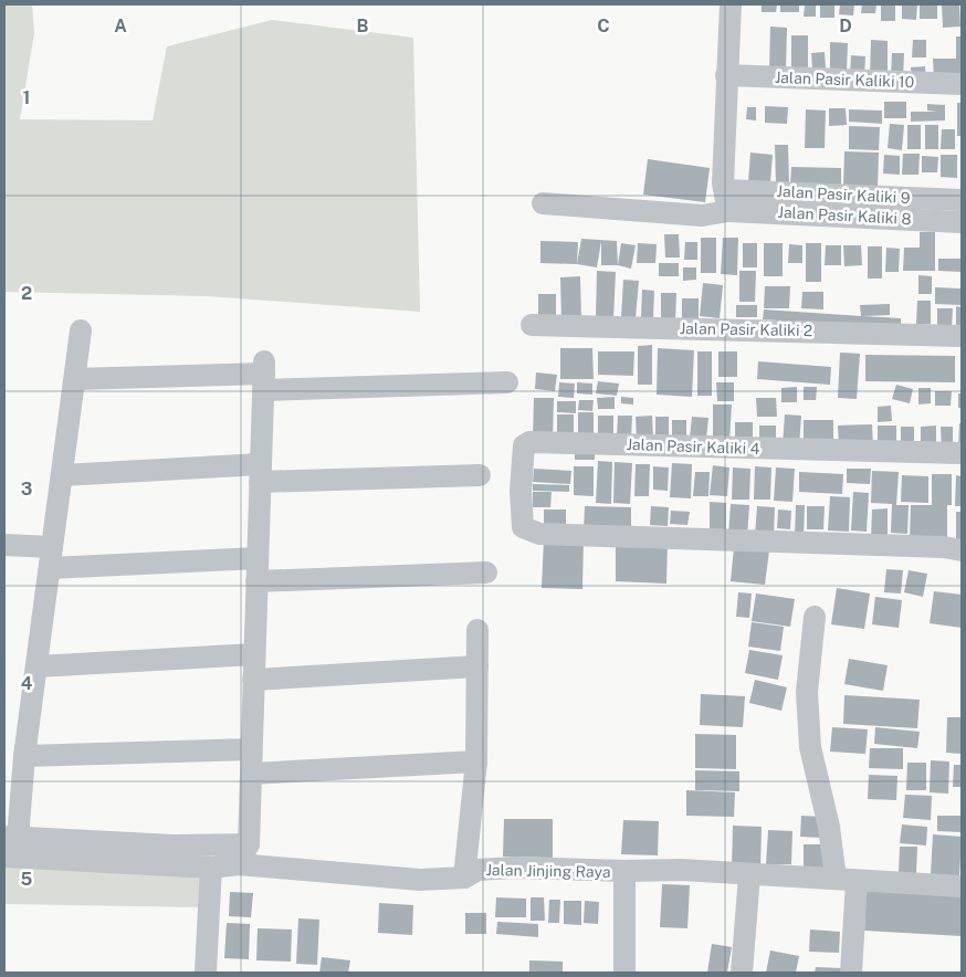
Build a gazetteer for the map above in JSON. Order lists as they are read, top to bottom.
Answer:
{
  "streets": {
    "street": [
      "Jalan Pasir Kaliki 10",
      "Jalan Pasir Kaliki 9",
      "Jalan Pasir Kaliki 8",
      "Jalan Pasir Kaliki 2",
      "Jalan Pasir Kaliki 4",
      "Jalan Jinjing Raya"
    ]
  },
  "crossings": [
    ["Jalan Pasir Kaliki 9", "Jalan Pasir Kaliki 8"]
  ],
  "grid": {
    "columns": [
      "A",
      "B",
      "C",
      "D"
    ],
    "rows": [
      "1",
      "2",
      "3",
      "4",
      "5"
    ]
  }
}
